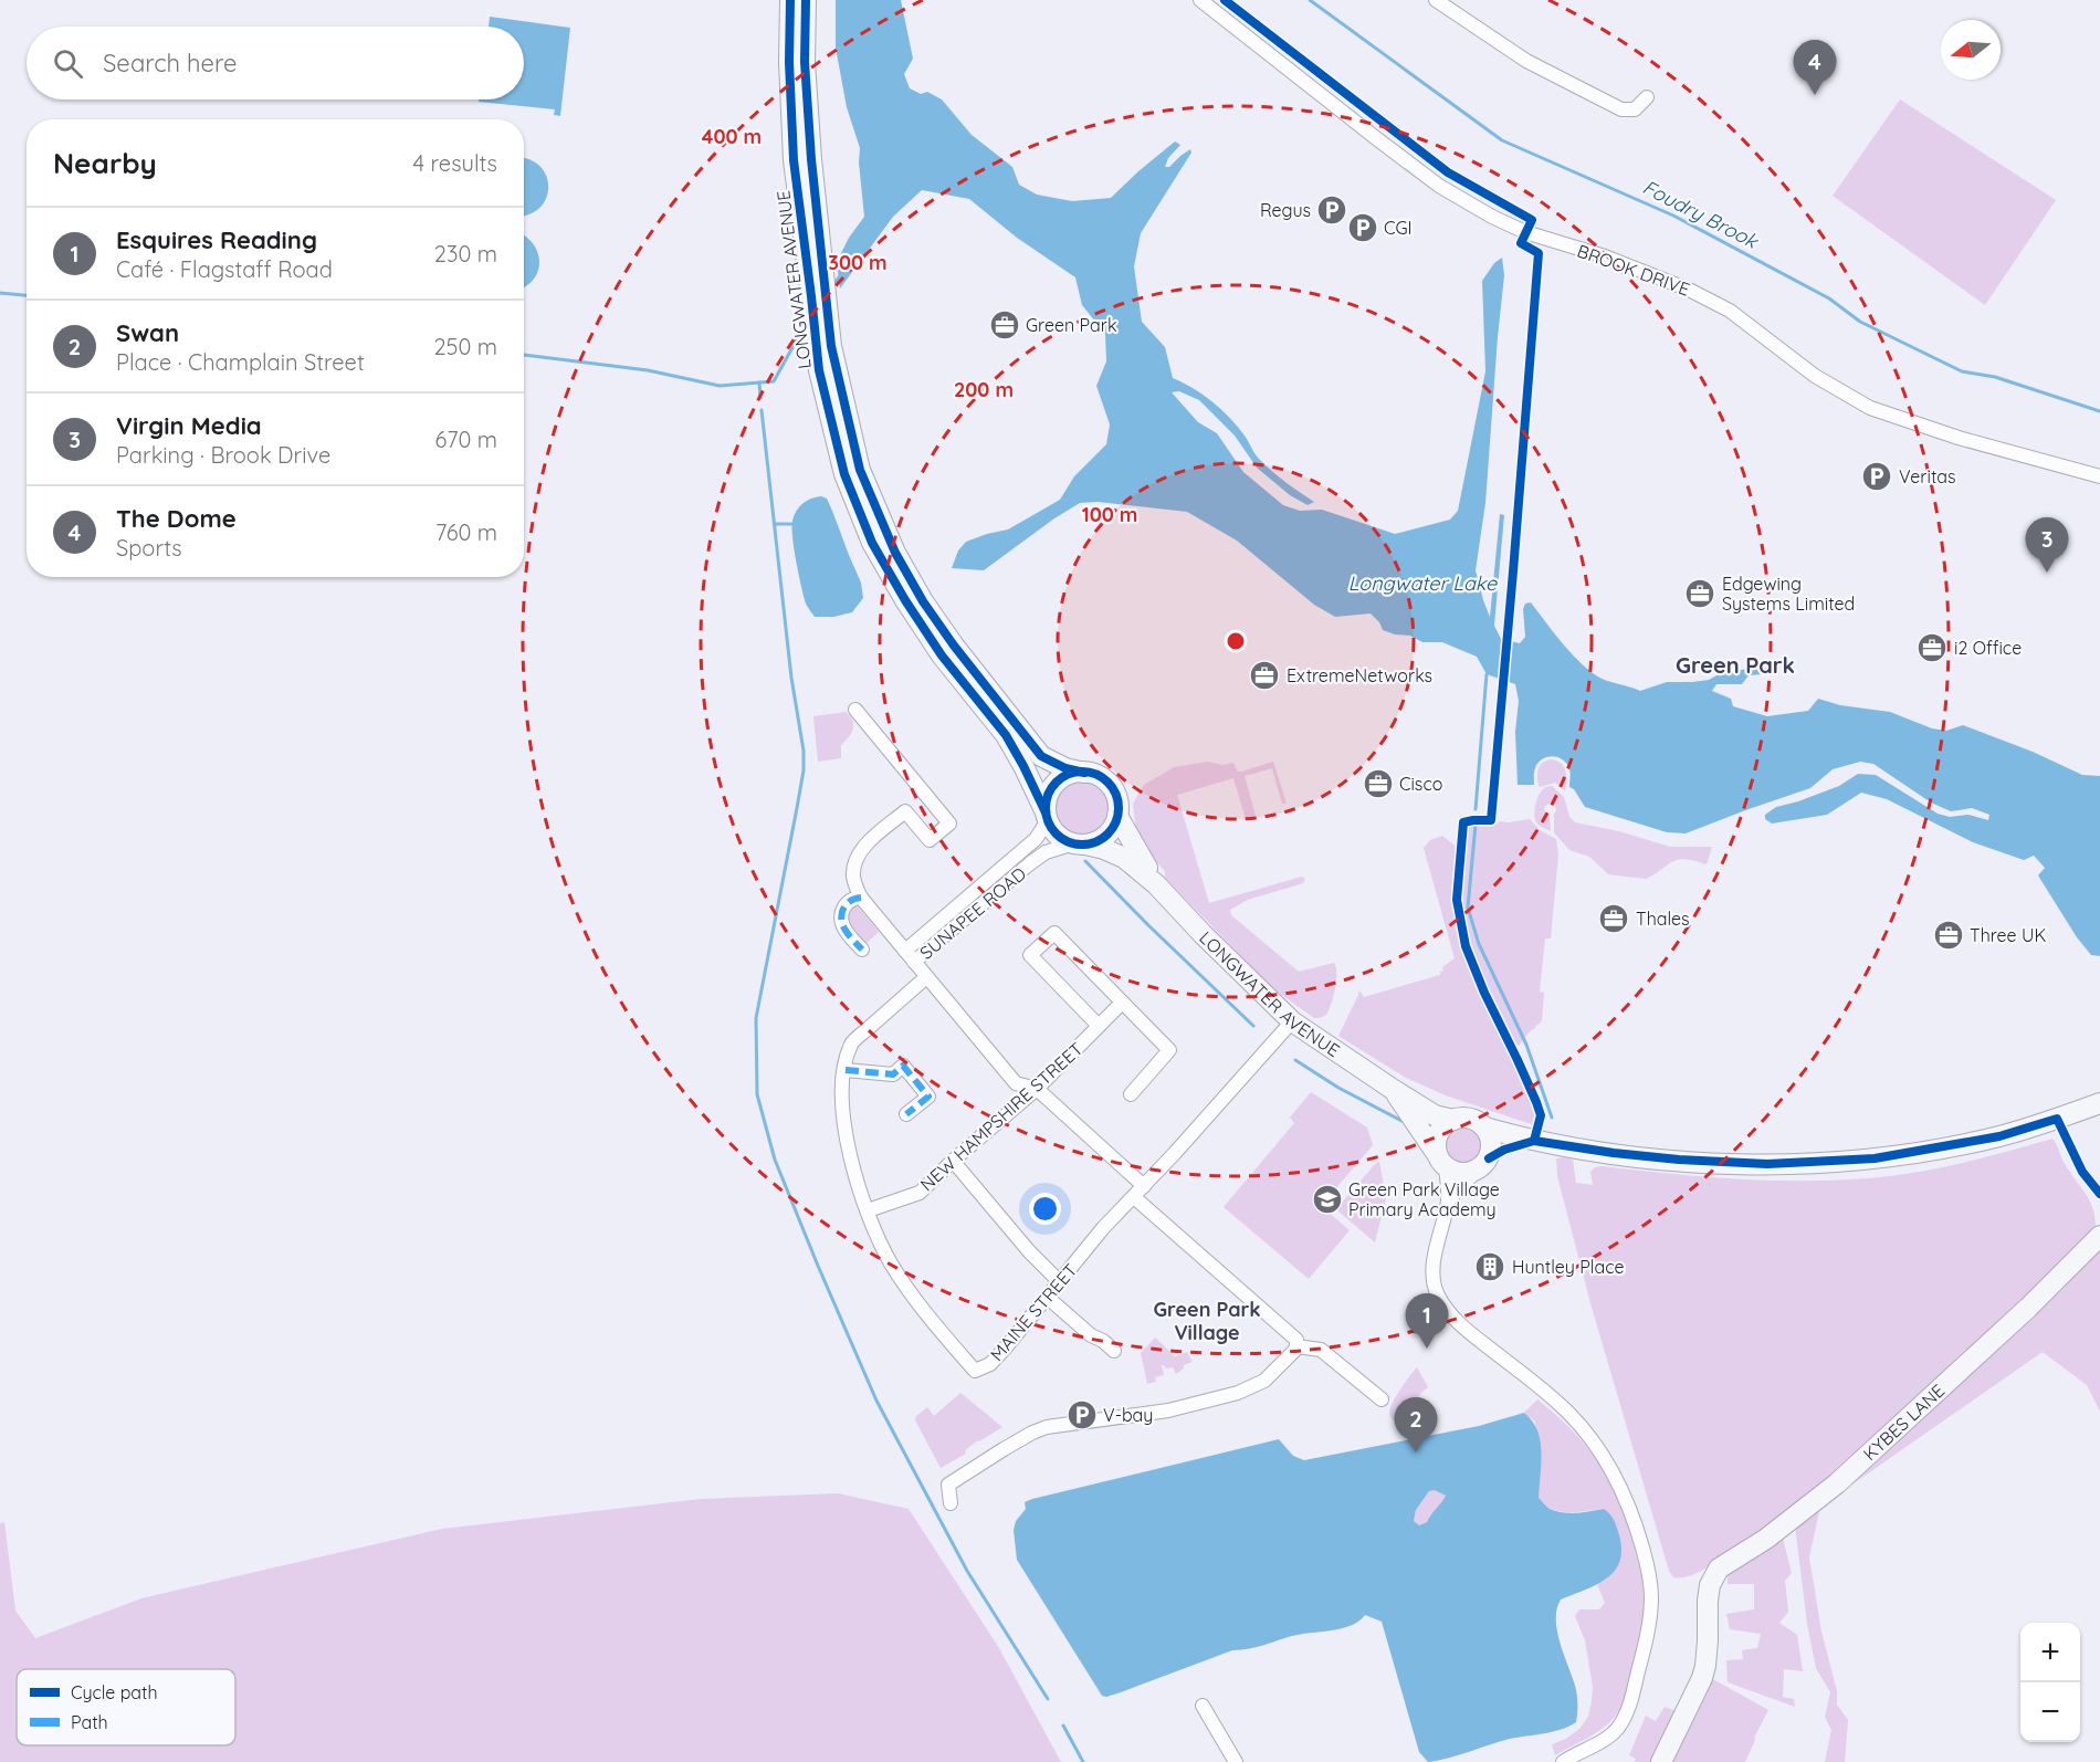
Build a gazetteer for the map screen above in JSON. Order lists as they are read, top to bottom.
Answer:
{
  "streets": {
    "street": [
      "BROOK DRIVE",
      "LONGWATER AVENUE",
      "SUNAPEE ROAD",
      "NEW HAMPSHIRE STREET",
      "MAINE STREET",
      "KYBES LANE"
    ]
  },
  "crossings": [
    ["LONGWATER AVENUE", "SUNAPEE ROAD"],
    ["LONGWATER AVENUE", "MAINE STREET"],
    ["NEW HAMPSHIRE STREET", "MAINE STREET"]
  ],
  "districts": ["Green Park", "Green Park Village"],
  "water": ["Foudry Brook", "Longwater Lake"],
  "places": {
    "parking": [
      "Regus",
      "CGI",
      "Veritas",
      "V-bay"
    ],
    "office": [
      "Green Park",
      "Edgewing Systems Limited",
      "i2 Office",
      "ExtremeNetworks",
      "Cisco",
      "Thales",
      "Three UK"
    ],
    "school or university": ["Green Park Village Primary Academy"],
    "building": ["Huntley Place"]
  },
  "legend": ["Cycle path", "Path"],
  "north": "left",
  "page": {
    "search": "Search here",
    "pins": [
      "4",
      "3",
      "1",
      "2"
    ],
    "heading": ["Nearby", "4 results"],
    "list": [
      {
        "mark": "1",
        "name": "Esquires Reading",
        "note": "Café · Flagstaff Road",
        "value": "230 m"
      },
      {
        "mark": "2",
        "name": "Swan",
        "note": "Place · Champlain Street",
        "value": "250 m"
      },
      {
        "mark": "3",
        "name": "Virgin Media",
        "note": "Parking · Brook Drive",
        "value": "670 m"
      },
      {
        "mark": "4",
        "name": "The Dome",
        "note": "Sports",
        "value": "760 m"
      }
    ],
    "map_buttons": ["+", "−"]
  },
  "rings": [
    "400 m",
    "300 m",
    "200 m",
    "100 m"
  ]
}
